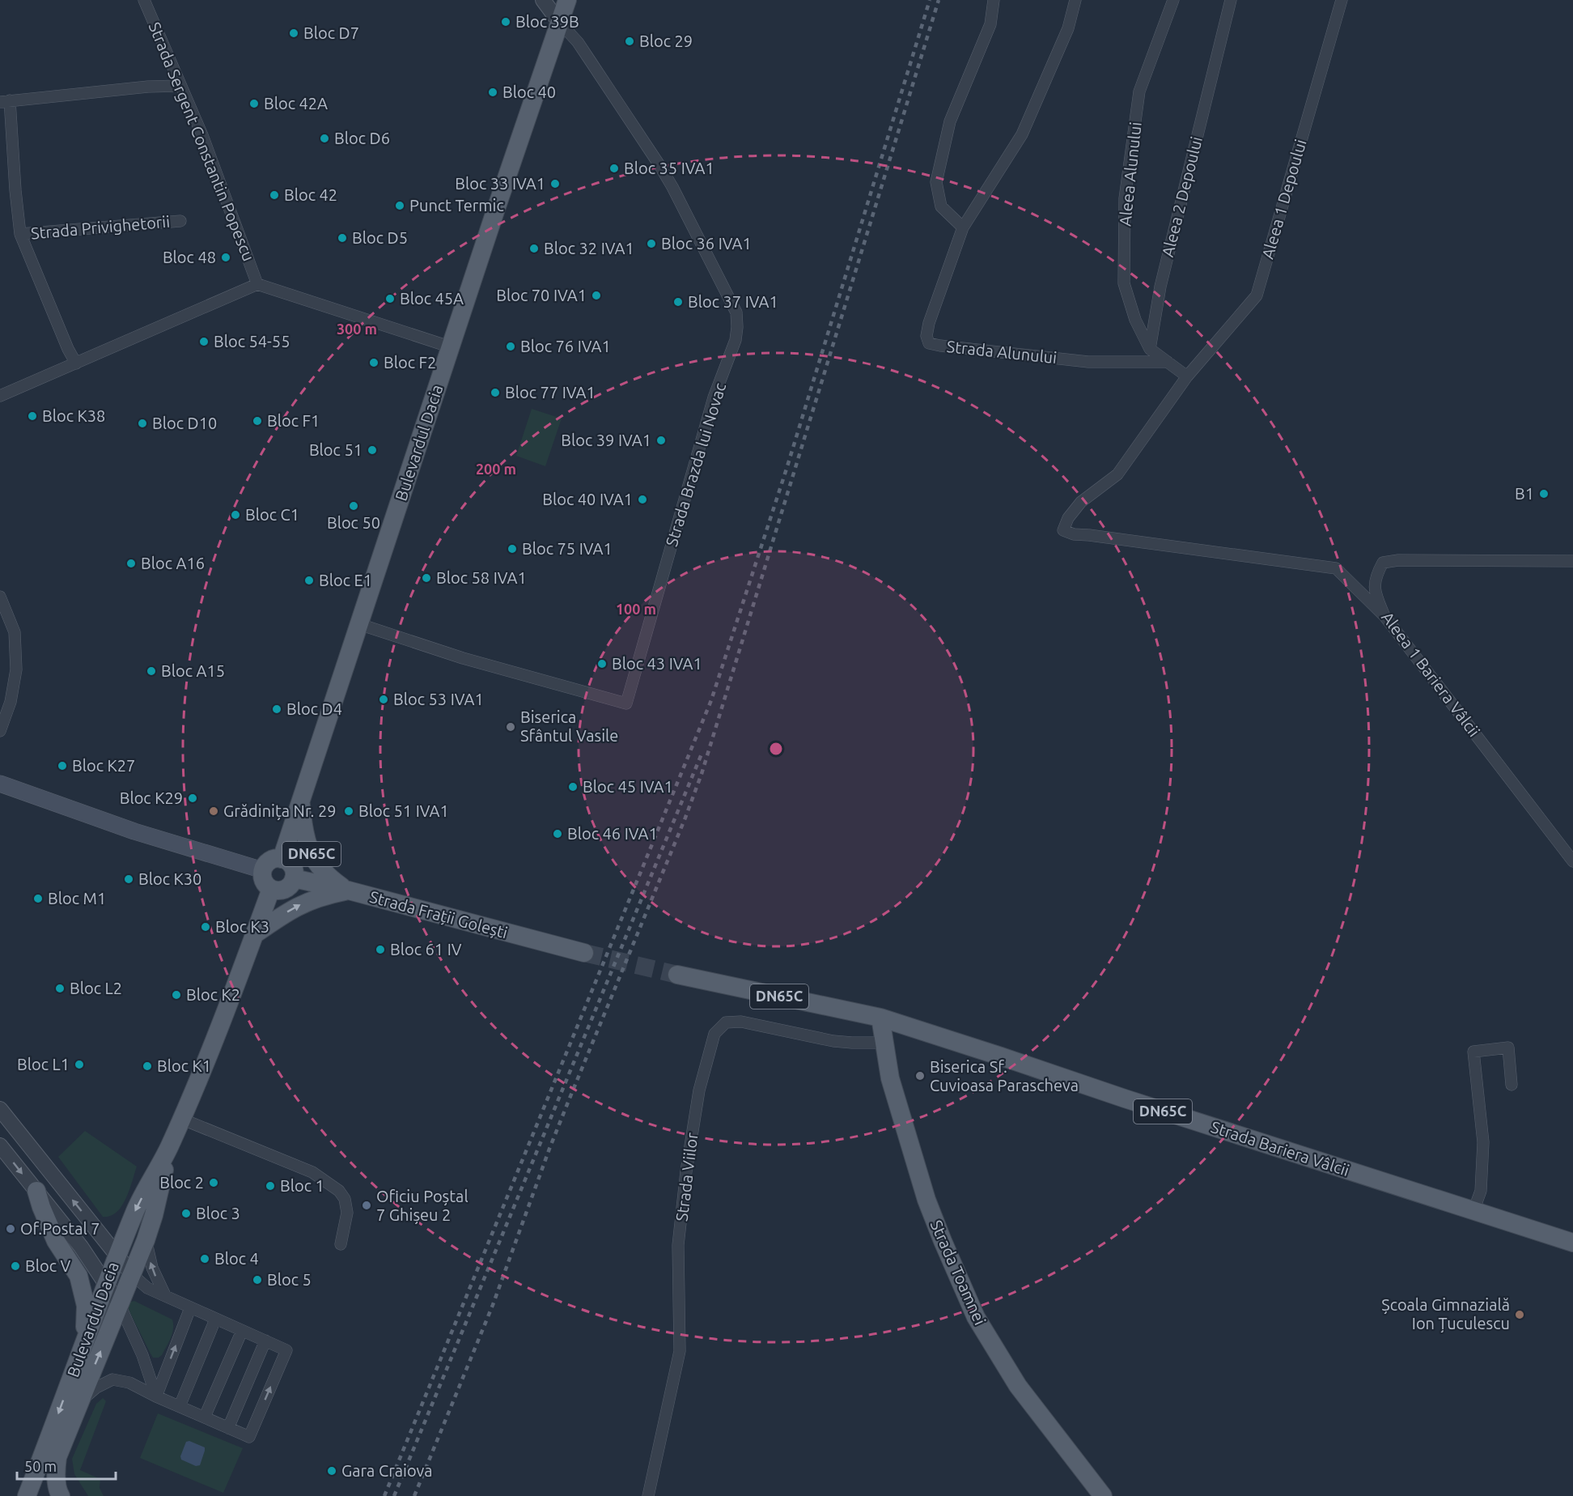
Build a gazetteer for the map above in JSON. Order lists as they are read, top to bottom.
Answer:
{
  "streets": {
    "main road": [
      "Bulevardul Dacia",
      "DN65C",
      "Strada Frații Golești",
      "Strada Bariera Vâlcii",
      "Strada Toamnei"
    ],
    "street": [
      "Strada Sergent Constantin Popescu",
      "Aleea Alunului",
      "Aleea 2 Depoului",
      "Aleea 1 Depoului",
      "Strada Privighetorii",
      "Strada Alunului",
      "Strada Brazda lui Novac",
      "Aleea 1 Bariera Vâlcii",
      "Strada Viilor"
    ]
  },
  "crossings": [
    ["Aleea Alunului", "Aleea 2 Depoului"],
    ["Aleea 1 Depoului", "Aleea 1 Bariera Vâlcii"],
    ["Bulevardul Dacia", "Strada Brazda lui Novac"],
    ["Bulevardul Dacia", "DN65C"],
    ["Bulevardul Dacia", "Strada Frații Golești"],
    ["DN65C", "Strada Frații Golești"],
    ["Strada Bariera Vâlcii", "Strada Toamnei"],
    ["Strada Viilor", "Strada Toamnei"]
  ],
  "places": [
    "Bloc 39B",
    "Bloc D7",
    "Bloc 29",
    "Bloc 40",
    "Bloc 42A",
    "Bloc D6",
    "Bloc 35 IVA1",
    "Bloc 33 IVA1",
    "Bloc 42",
    "Punct Termic",
    "Bloc D5",
    "Bloc 36 IVA1",
    "Bloc 32 IVA1",
    "Bloc 48",
    "Bloc 70 IVA1",
    "Bloc 45A",
    "Bloc 37 IVA1",
    "Bloc 54-55",
    "Bloc 76 IVA1",
    "Bloc F2",
    "Bloc 77 IVA1",
    "Bloc K38",
    "Bloc F1",
    "Bloc D10",
    "Bloc 39 IVA1",
    "Bloc 51",
    "B1",
    "Bloc 40 IVA1",
    "Bloc 50",
    "Bloc C1",
    "Bloc 75 IVA1",
    "Bloc A16",
    "Bloc 58 IVA1",
    "Bloc E1",
    "Bloc 43 IVA1",
    "Bloc A15",
    "Bloc 53 IVA1",
    "Bloc D4",
    "Biserica Sfântul Vasile",
    "Bloc K27",
    "Bloc 45 IVA1",
    "Bloc K29",
    "Grădinița Nr. 29",
    "Bloc 51 IVA1",
    "Bloc 46 IVA1",
    "Bloc K30",
    "Bloc M1",
    "Bloc K3",
    "Bloc 61 IV",
    "Bloc L2",
    "Bloc K2",
    "Bloc L1",
    "Bloc K1",
    "Biserica Sf. Cuvioasa Parascheva",
    "Bloc 2",
    "Bloc 1",
    "Oficiu Poștal 7 Ghișeu 2",
    "Bloc 3",
    "Of.Postal 7",
    "Bloc 4",
    "Bloc V",
    "Bloc 5",
    "Școala Gimnazială Ion Țuculescu",
    "Gara Craiova"
  ],
  "scale_bar": "50 m",
  "rings": ["300 m", "200 m", "100 m"]
}
